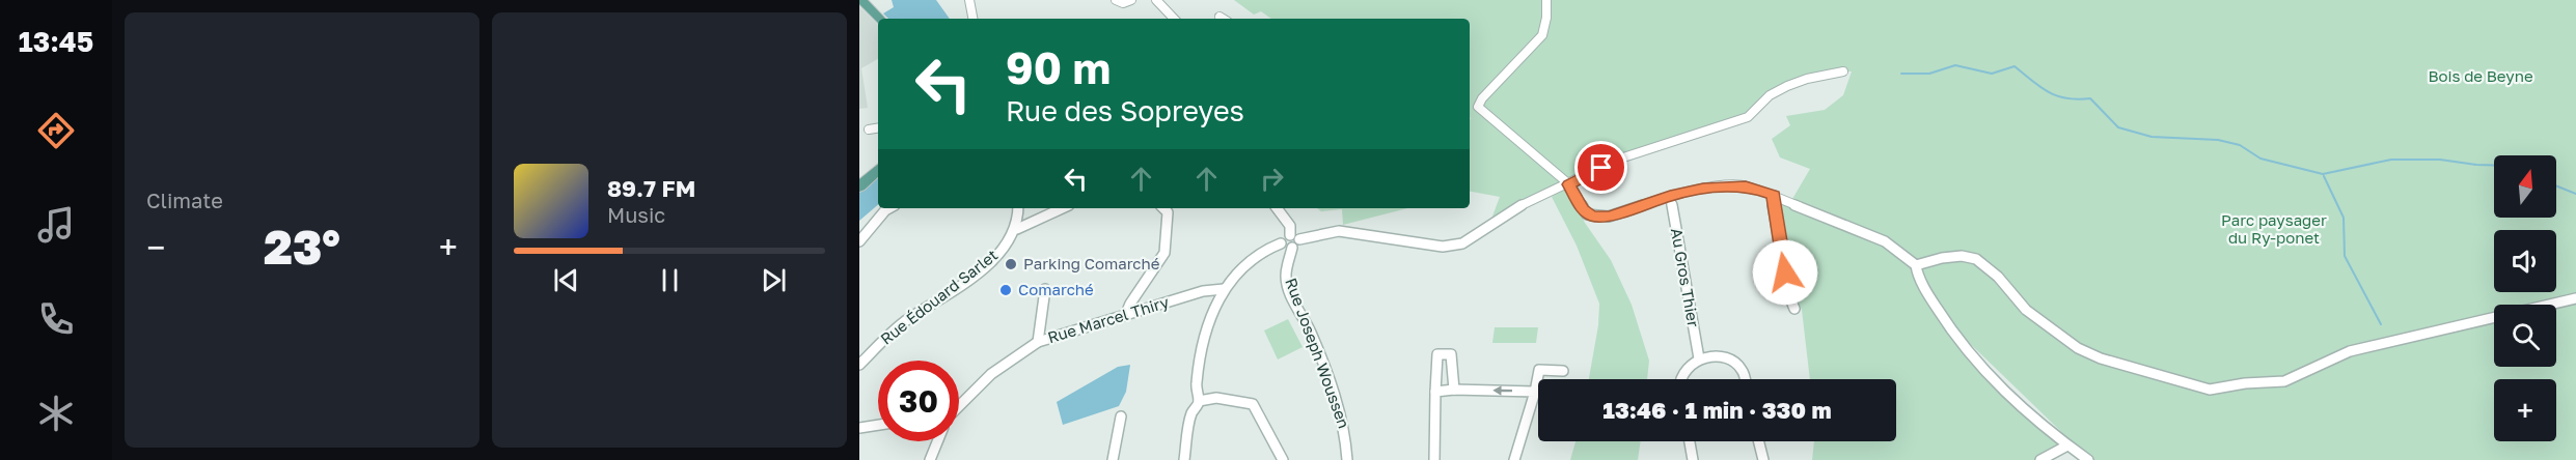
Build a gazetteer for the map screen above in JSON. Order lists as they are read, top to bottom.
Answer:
{
  "streets": {
    "street": [
      "Au Gros Thier",
      "Rue Édouard Sarlet",
      "Rue Marcel Thiry",
      "Rue Joseph Woussen"
    ]
  },
  "parks": ["Bois de Beyne", "Parc paysager du Ry-ponet"],
  "places": ["Parking Comarché", "Comarché"],
  "north": "top",
  "page": {
    "tabs": "13:45",
    "tile": "Climate",
    "turn": ["90 m", "Rue des Sopreyes"],
    "map_buttons": "+",
    "song": ["89.7 FM", "Music"],
    "heat": ["−", "23°", "+"],
    "limit": "30",
    "trip": "13:46 · 1 min · 330 m"
  }
}
